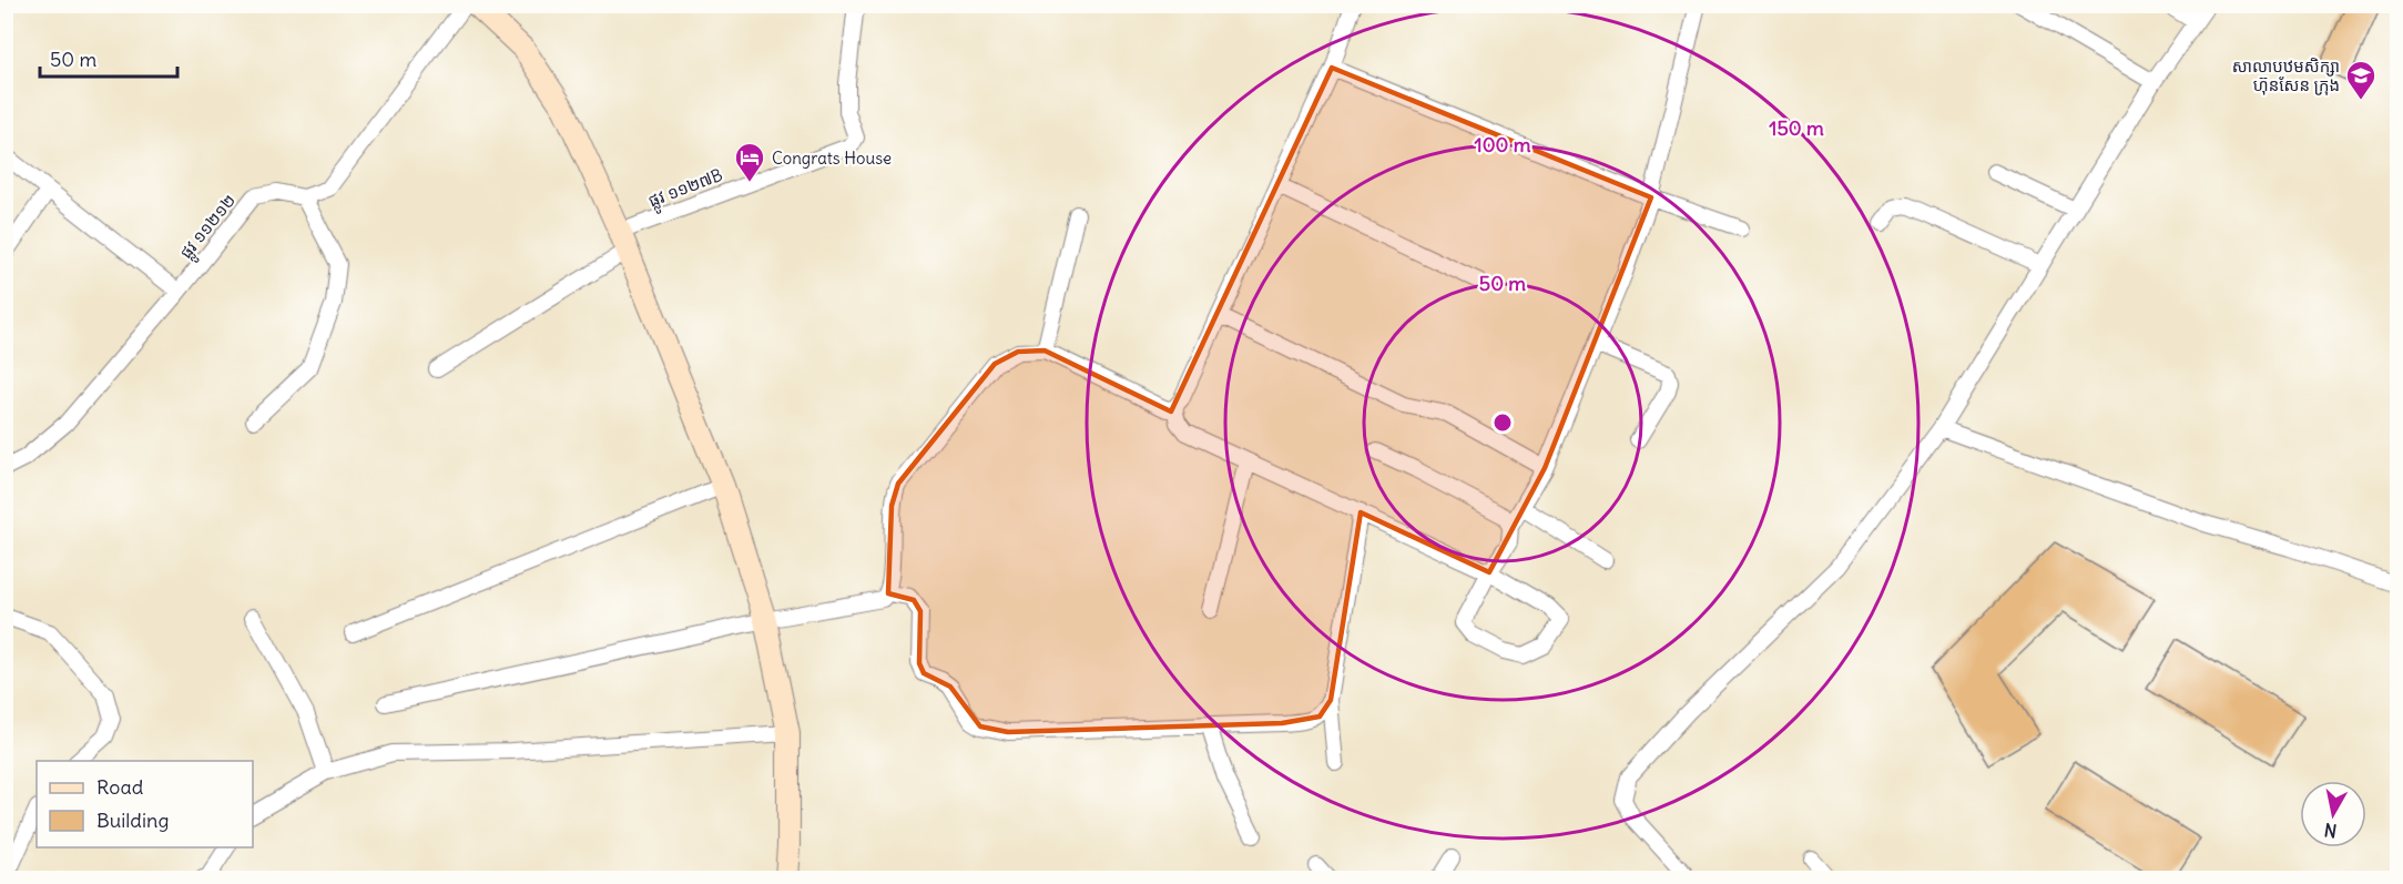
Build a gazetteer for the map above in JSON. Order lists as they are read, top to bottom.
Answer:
{
  "streets": {
    "street": ["ផ្លូវ ១១២៧B", "ផ្លូវ ១១២១២"]
  },
  "places": {
    "school or university": ["សាលាបឋមសិក្សា ហ៊ុនសែន ក្រុង"],
    "hotel": ["Congrats House"]
  },
  "legend": ["Road", "Building"],
  "scale_bar": "50 m",
  "north": "bottom",
  "rings": ["150 m", "100 m", "50 m"]
}
